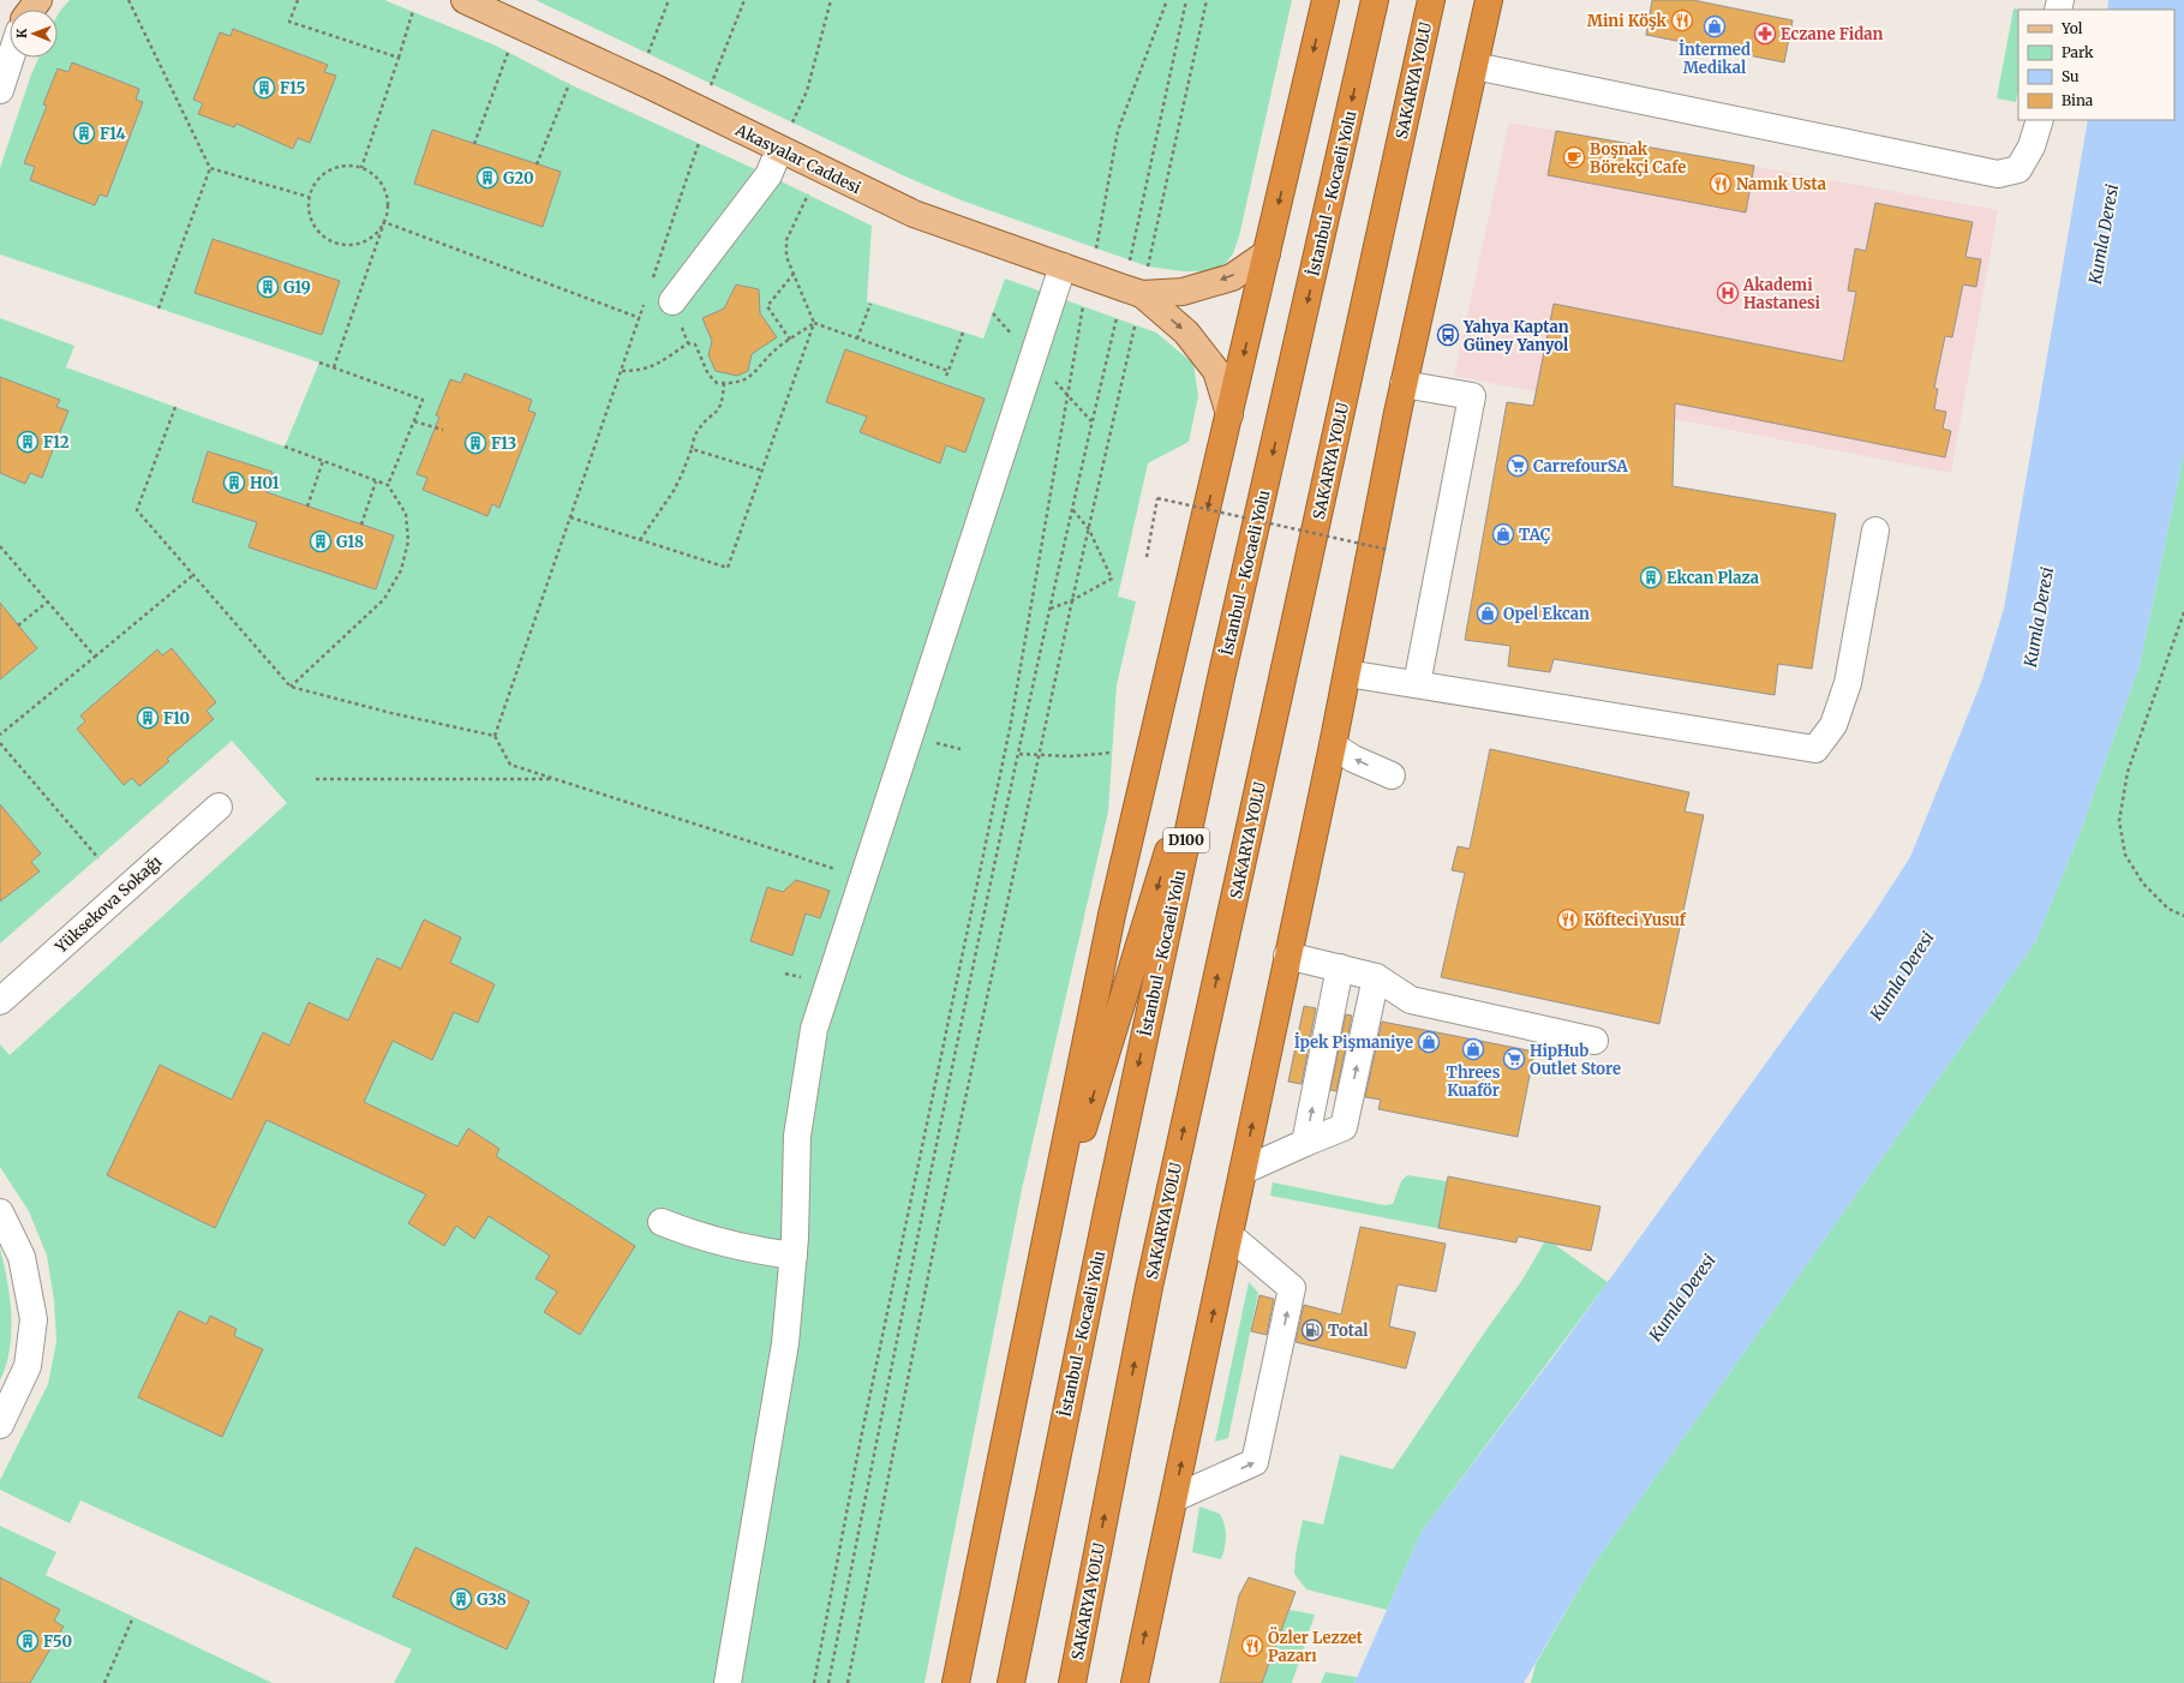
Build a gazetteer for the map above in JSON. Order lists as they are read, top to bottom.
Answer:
{
  "streets": {
    "highway": ["SAKARYA YOLU", "İstanbul - Kocaeli Yolu", "D100"],
    "main road": ["Akasyalar Caddesi"],
    "street": ["Yüksekova Sokağı"]
  },
  "water": ["Kumla Deresi"],
  "places": {
    "restaurant": [
      "Mini Köşk",
      "Namık Usta",
      "Köfteci Yusuf",
      "Özler Lezzet Pazarı"
    ],
    "shop": [
      "İntermed Medikal",
      "TAÇ",
      "Opel Ekcan",
      "İpek Pişmaniye",
      "Threes Kuaför"
    ],
    "pharmacy": ["Eczane Fidan"],
    "building": [
      "F15",
      "F14",
      "G20",
      "G19",
      "F12",
      "F13",
      "H01",
      "G18",
      "Ekcan Plaza",
      "F10",
      "G38",
      "F50"
    ],
    "cafe": ["Boşnak Börekçi Cafe"],
    "hospital": ["Akademi Hastanesi"],
    "bus stop": ["Yahya Kaptan Güney Yanyol"],
    "supermarket": ["CarrefourSA", "HipHub Outlet Store"],
    "fuel station": ["Total"]
  },
  "legend": [
    "Yol",
    "Park",
    "Su",
    "Bina"
  ],
  "north": "left"
}
